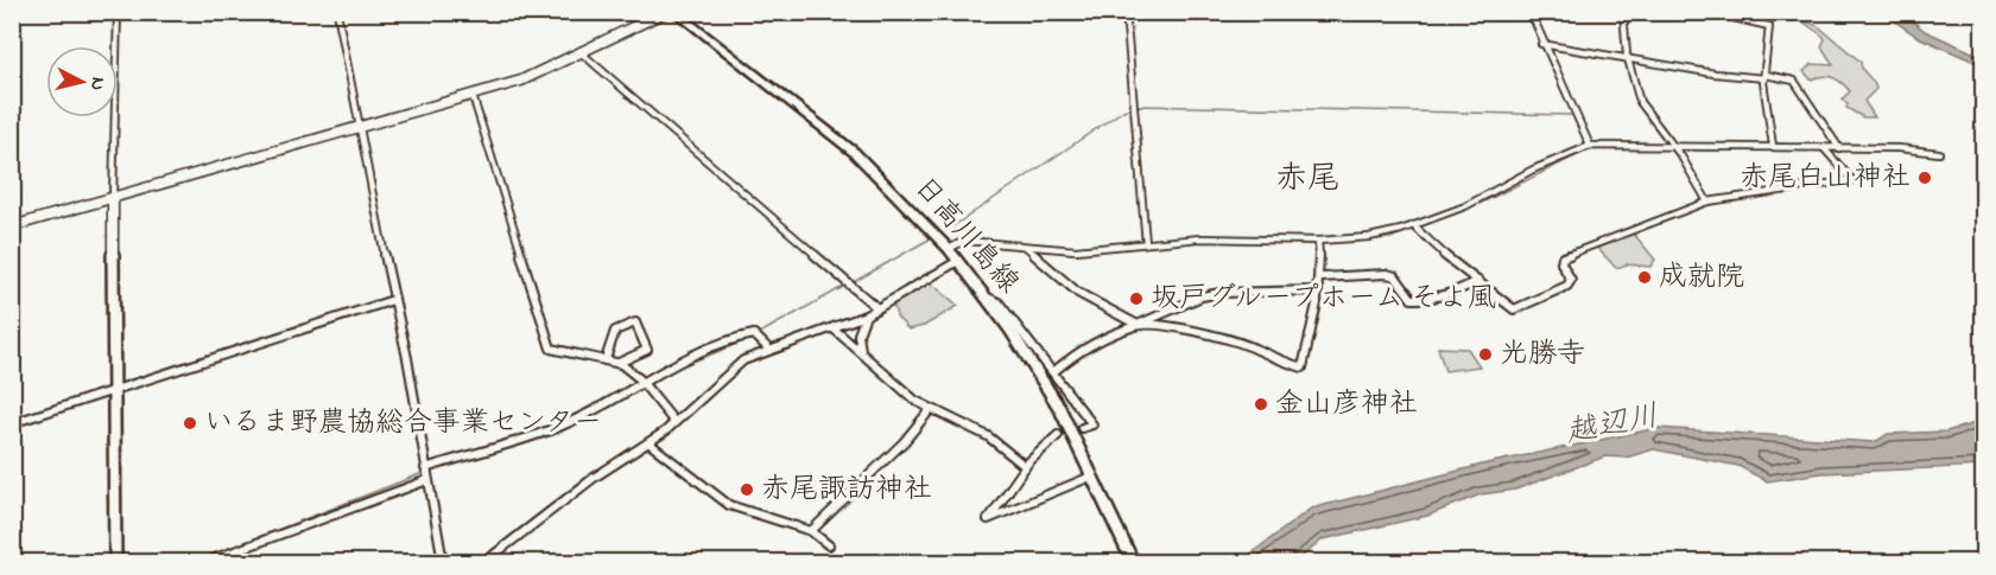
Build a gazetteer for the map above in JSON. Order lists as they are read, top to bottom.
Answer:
{
  "streets": {
    "main road": ["日高川島線"]
  },
  "districts": ["赤尾"],
  "water": ["越辺川"],
  "places": [
    "赤尾白山神社",
    "成就院",
    "坂戸グループホーム そよ風",
    "光勝寺",
    "金山彦神社",
    "いるま野農協総合事業センター",
    "赤尾諏訪神社"
  ],
  "north": "right"
}
